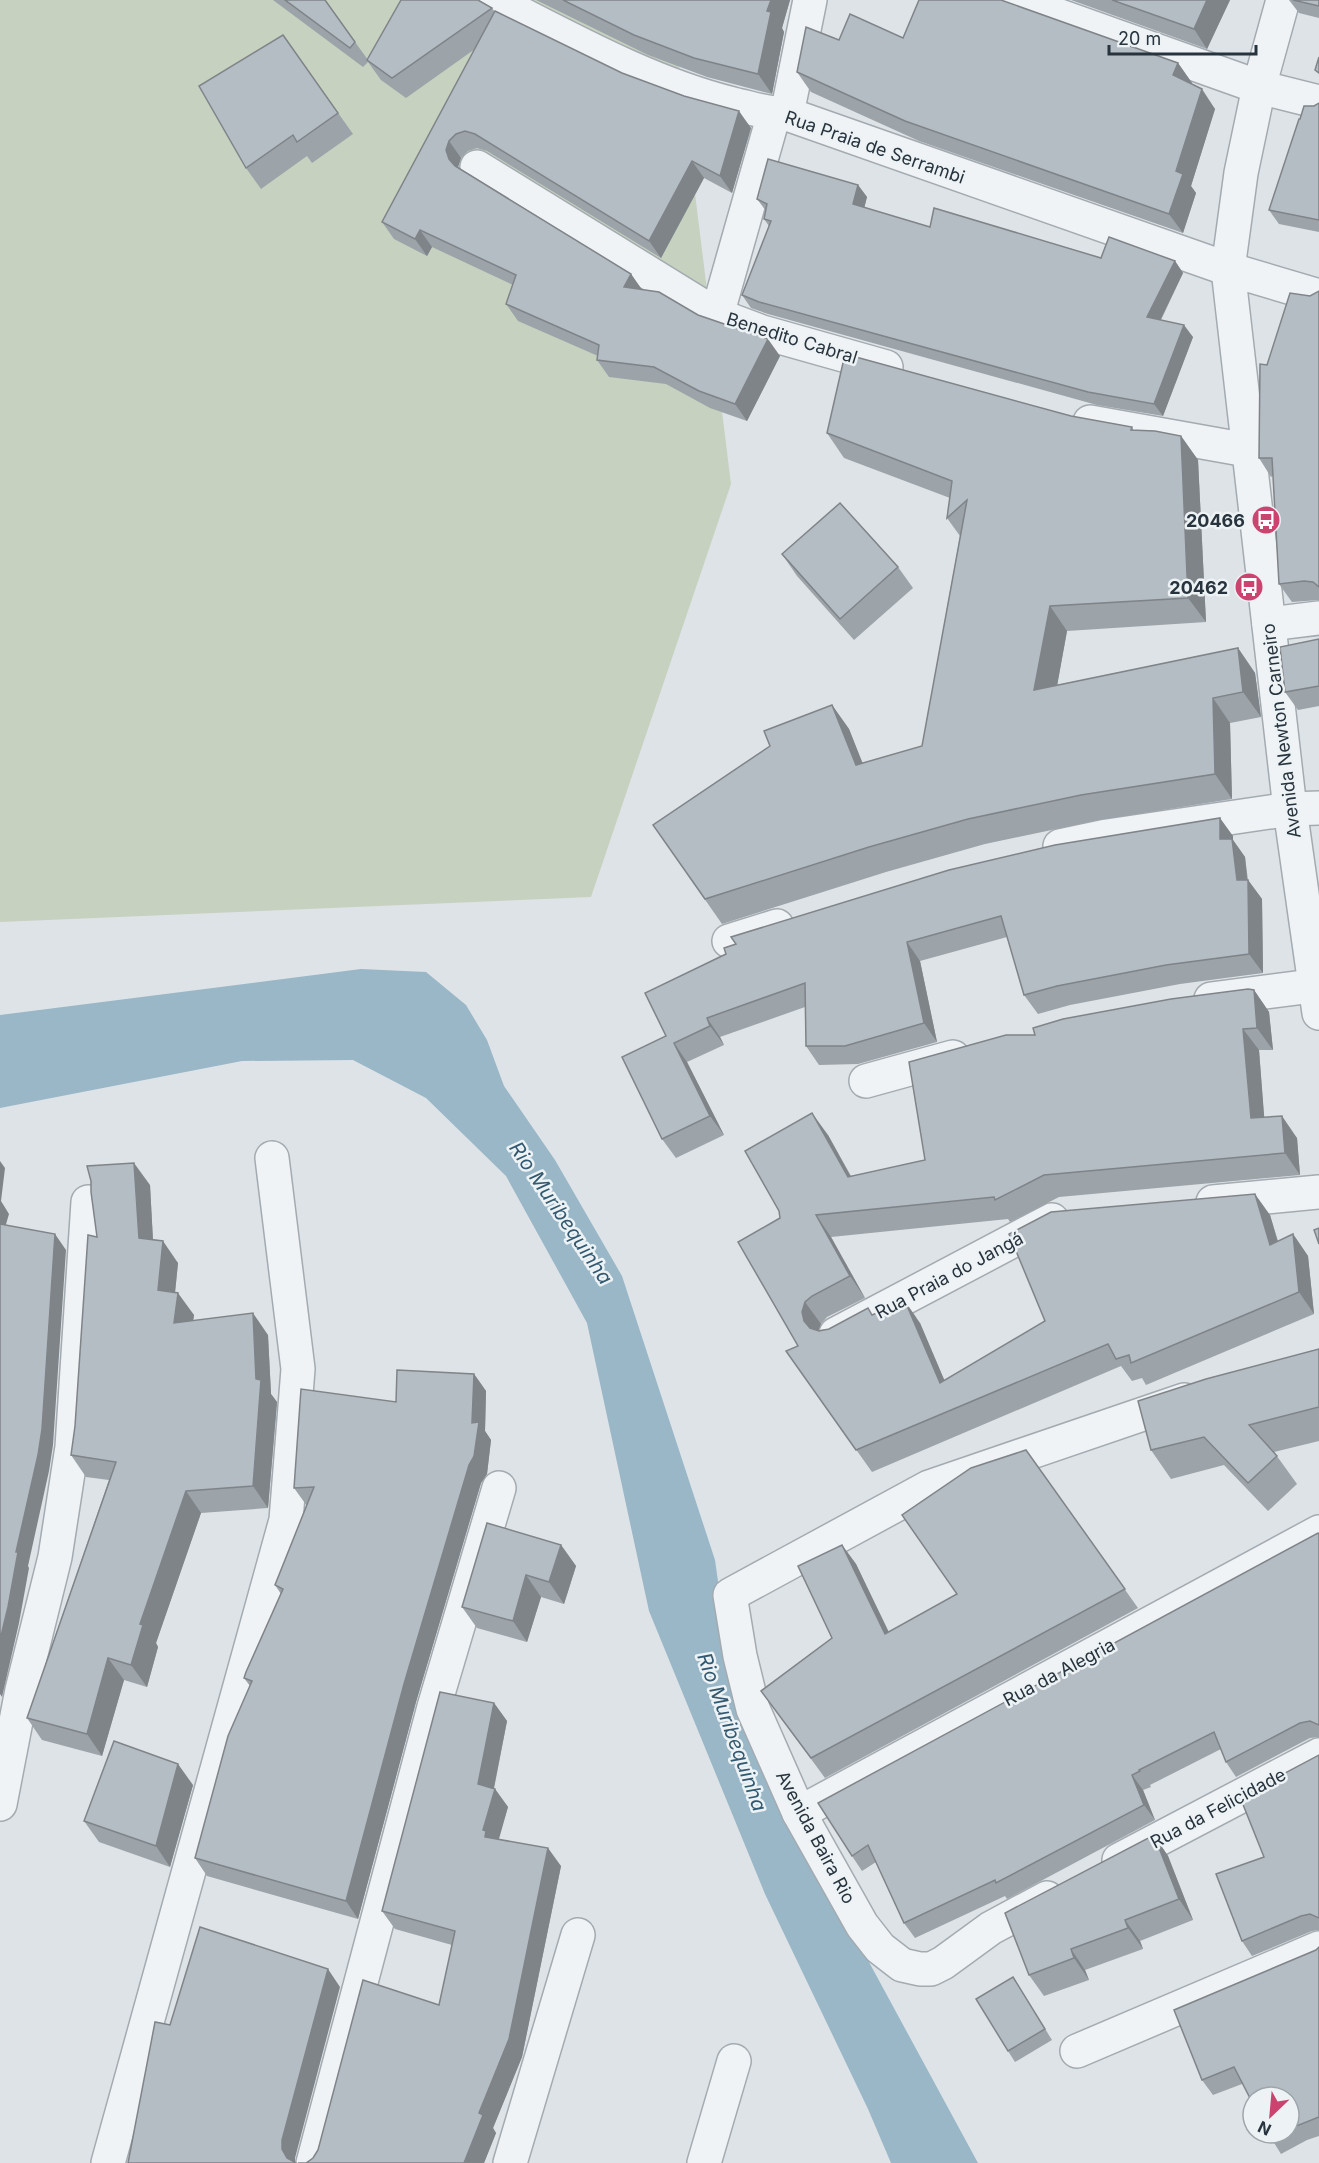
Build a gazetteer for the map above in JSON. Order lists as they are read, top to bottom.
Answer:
{
  "streets": {
    "street": [
      "Rua Praia de Serrambi",
      "Benedito Cabral",
      "Avenida Newton Carneiro",
      "Rua Praia do Jangá",
      "Rua da Alegria",
      "Rua da Felicidade",
      "Avenida Baira Rio"
    ]
  },
  "crossings": [
    ["Rua Praia de Serrambi", "Avenida Newton Carneiro"],
    ["Rua da Alegria", "Avenida Baira Rio"],
    ["Rua da Felicidade", "Avenida Baira Rio"]
  ],
  "water": ["Rio Muribequinha"],
  "places": {
    "bus stop": ["20466", "20462"]
  },
  "scale_bar": "20 m",
  "north": "bottom left"
}
